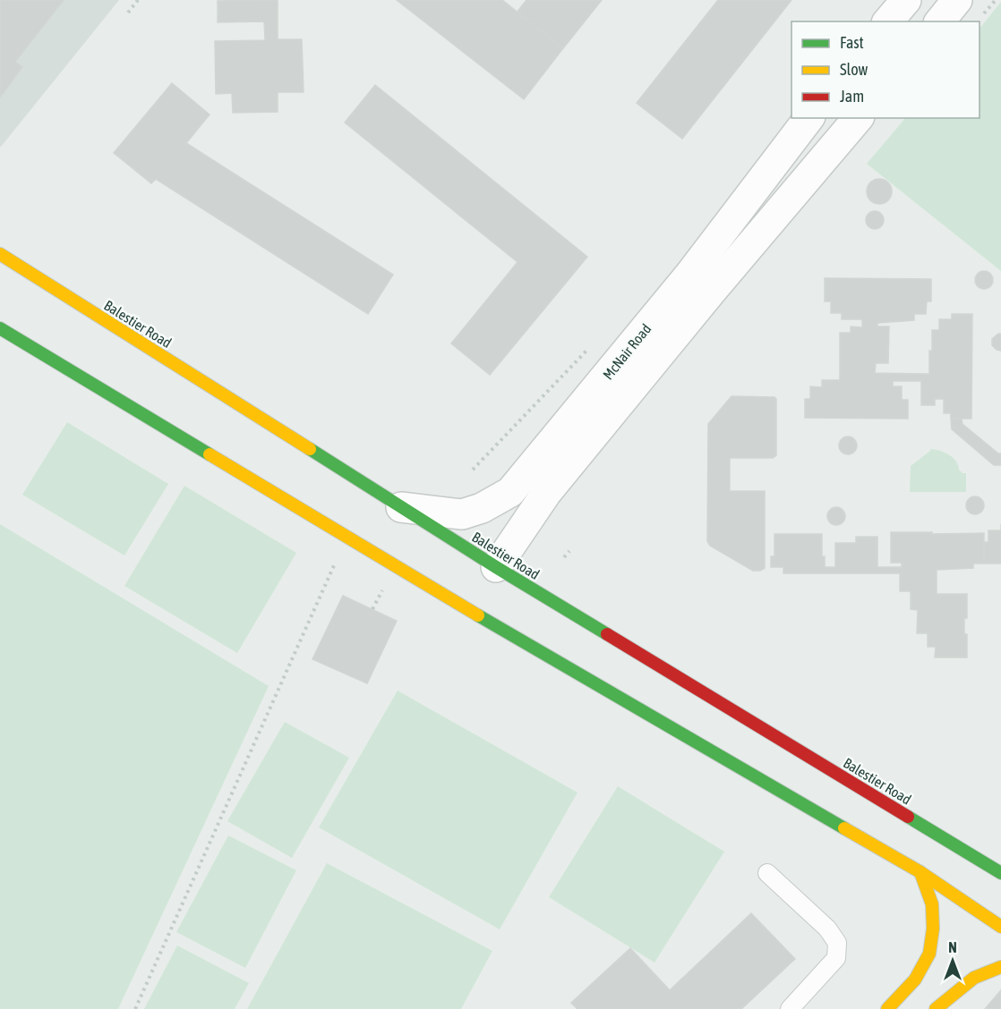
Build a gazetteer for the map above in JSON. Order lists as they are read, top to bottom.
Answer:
{
  "streets": {
    "main road": ["Balestier Road"],
    "street": ["McNair Road"]
  },
  "crossings": [
    ["Balestier Road", "McNair Road"]
  ],
  "legend": ["Fast", "Slow", "Jam"],
  "north": "top"
}
